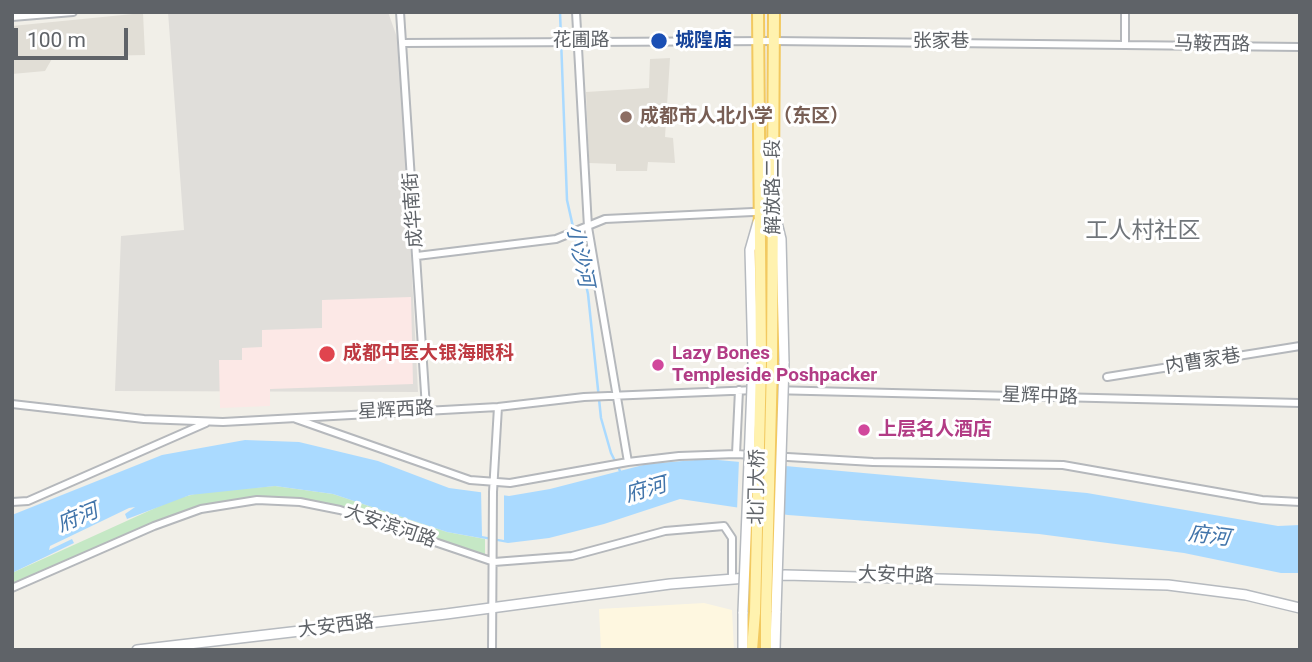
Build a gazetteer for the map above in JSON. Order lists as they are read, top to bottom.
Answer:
{
  "streets": {
    "main road": ["解放路二段", "北门大桥"],
    "street": [
      "花圃路",
      "张家巷",
      "马鞍西路",
      "成华南街",
      "内曹家巷",
      "星辉中路",
      "星辉西路",
      "大安滨河路",
      "大安中路",
      "大安西路"
    ]
  },
  "crossings": [
    ["花圃路", "张家巷"],
    ["花圃路", "解放路二段"],
    ["花圃路", "成华南街"],
    ["张家巷", "马鞍西路"],
    ["张家巷", "解放路二段"],
    ["解放路二段", "北门大桥"],
    ["成华南街", "星辉西路"],
    ["星辉中路", "星辉西路"],
    ["大安滨河路", "大安中路"],
    ["大安中路", "大安西路"]
  ],
  "districts": ["工人村社区"],
  "water": ["小沙河", "府河"],
  "places": [
    "城隍庙",
    "成都市人北小学（东区）",
    "成都中医大银海眼科",
    "Lazy Bones Templeside Poshpacker",
    "上层名人酒店"
  ],
  "scale_bar": "100 m"
}
